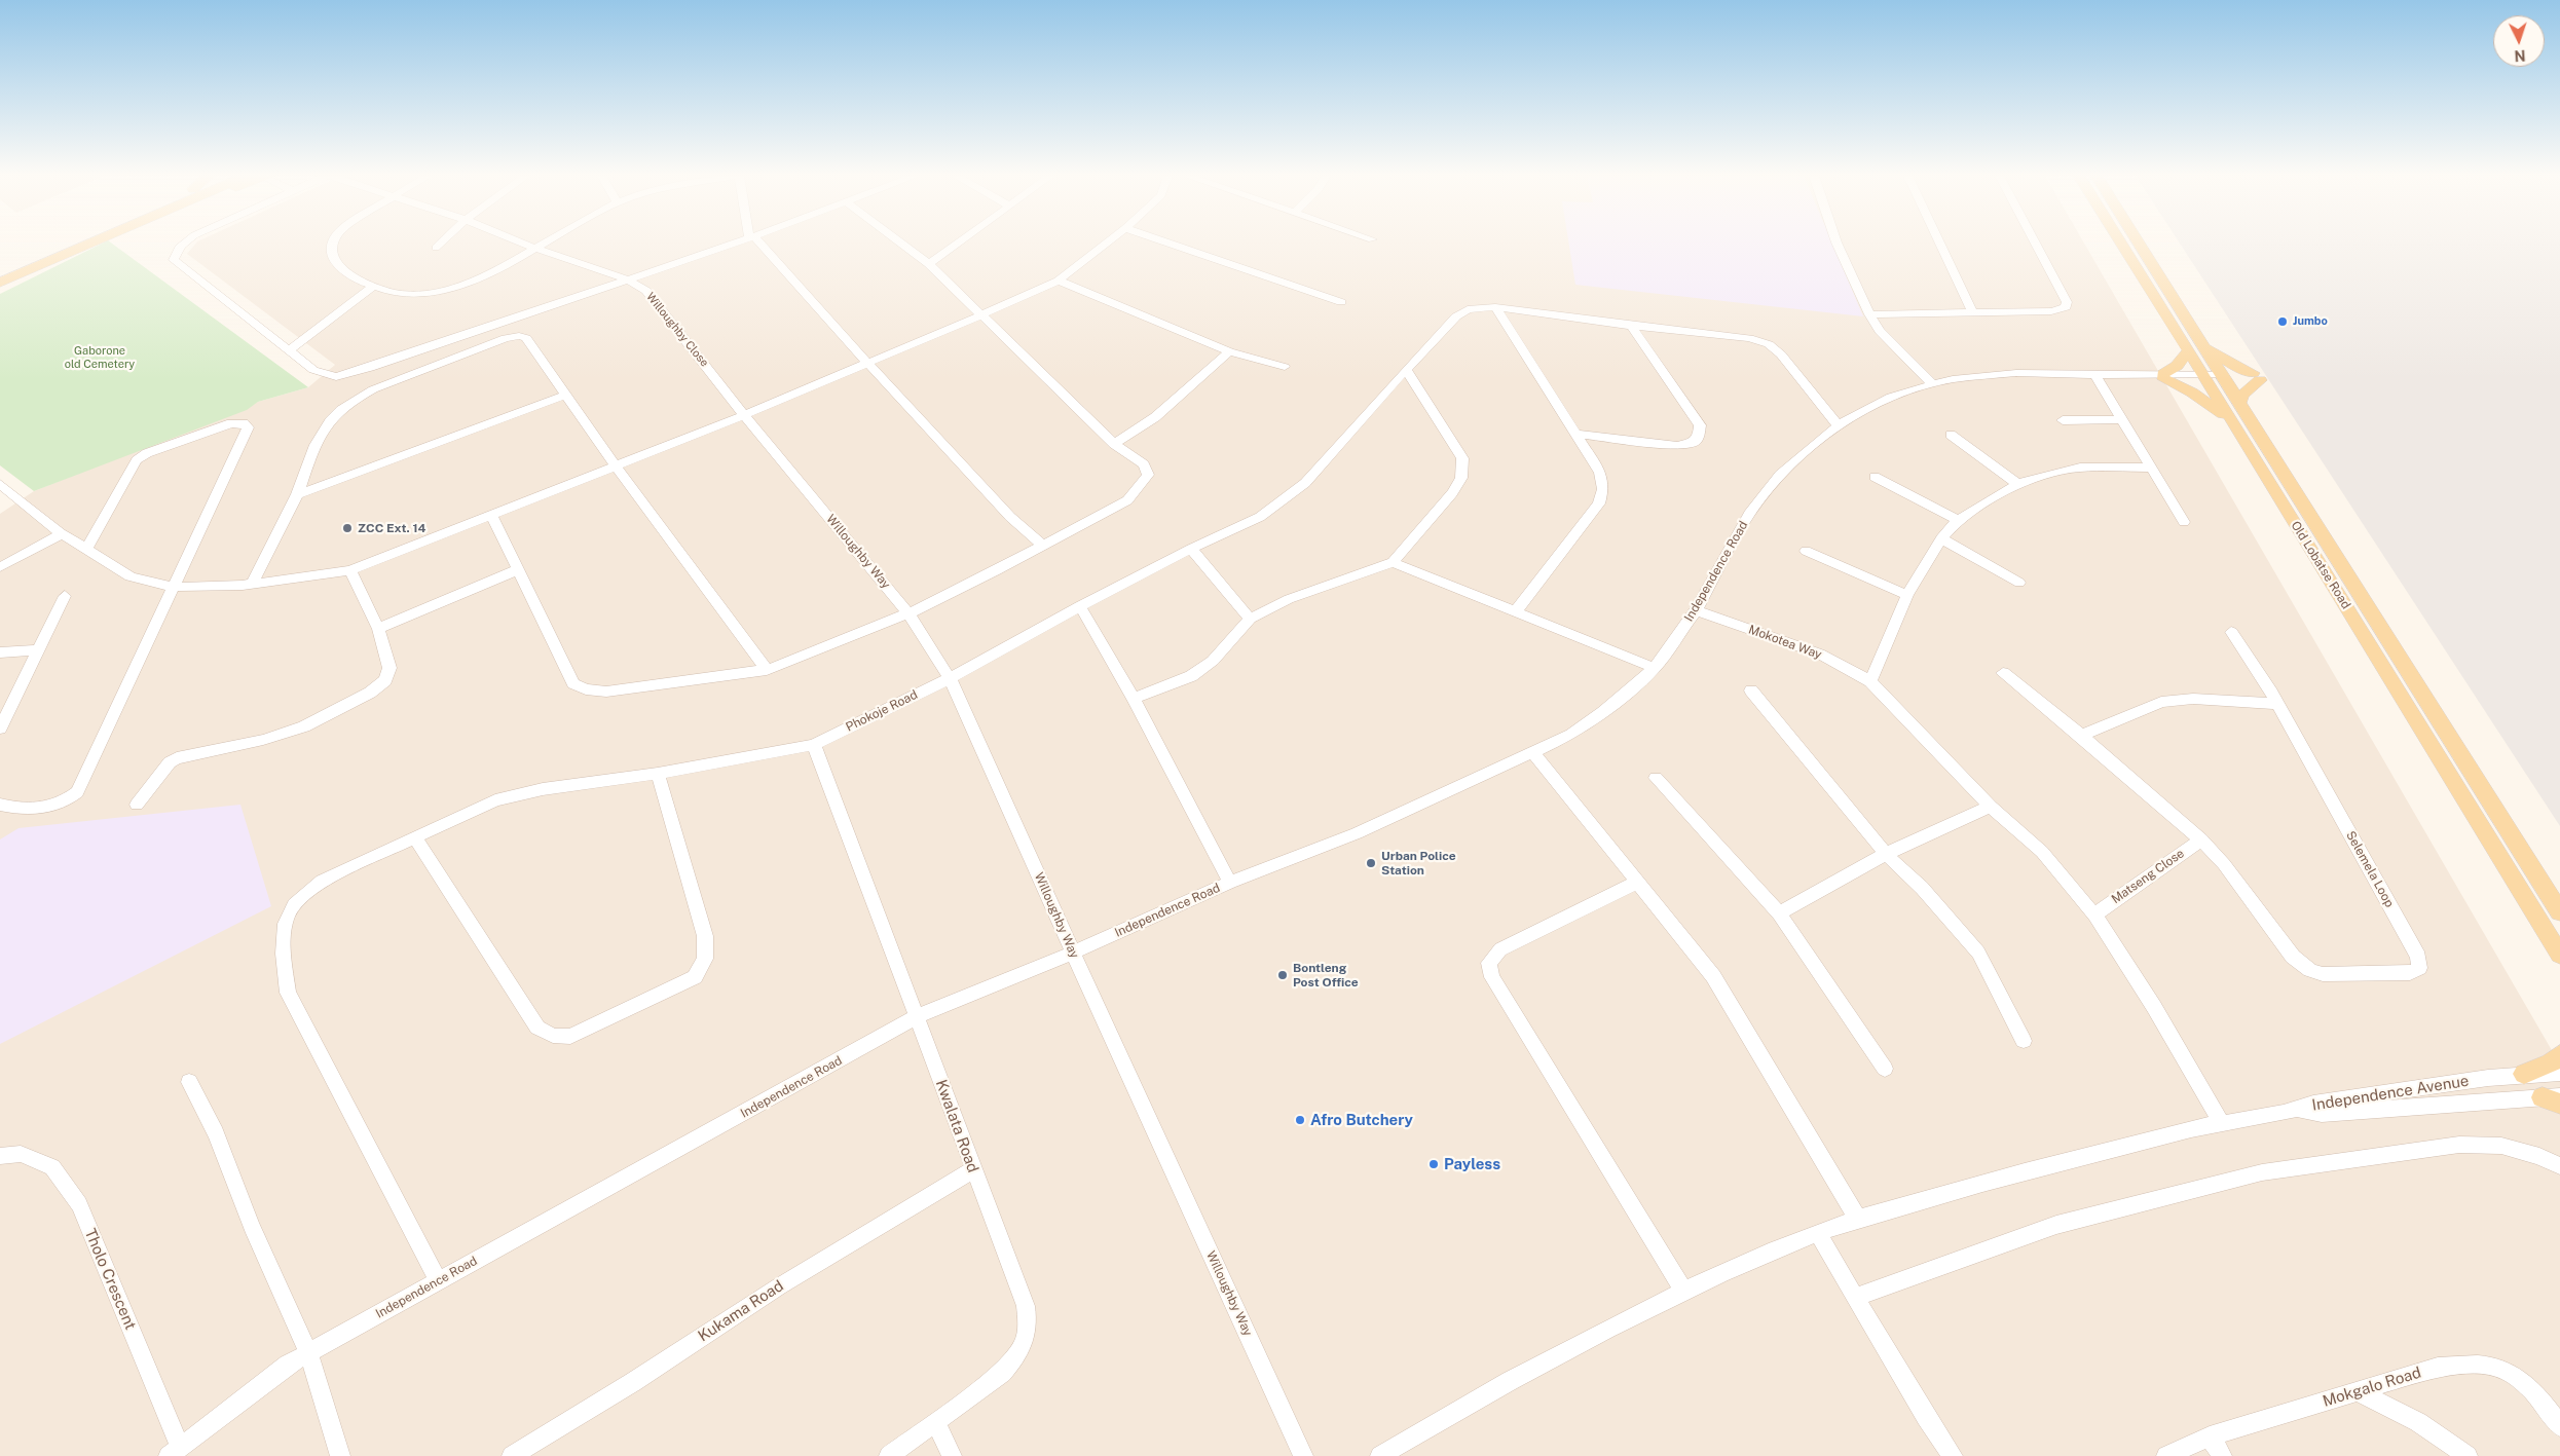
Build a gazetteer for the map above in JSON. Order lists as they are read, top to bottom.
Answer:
{
  "streets": {
    "main road": ["Old Lobatse Road"],
    "street": [
      "Willoughby Close",
      "Willoughby Way",
      "Independence Road",
      "Mokotea Way",
      "Phokoje Road",
      "Selemela Loop",
      "Matseng Close",
      "Independence Avenue",
      "Kwalata Road",
      "Tholo Crescent",
      "Kukama Road",
      "Mokgalo Road"
    ]
  },
  "crossings": [
    ["Willoughby Close", "Willoughby Way"],
    ["Willoughby Way", "Independence Road"],
    ["Willoughby Way", "Phokoje Road"],
    ["Old Lobatse Road", "Independence Road"],
    ["Independence Road", "Mokotea Way"],
    ["Independence Road", "Phokoje Road"],
    ["Independence Road", "Kwalata Road"],
    ["Independence Road", "Tholo Crescent"],
    ["Mokotea Way", "Matseng Close"],
    ["Phokoje Road", "Kwalata Road"],
    ["Selemela Loop", "Matseng Close"],
    ["Kwalata Road", "Kukama Road"]
  ],
  "parks": ["Gaborone old Cemetery"],
  "places": [
    "Jumbo",
    "ZCC Ext. 14",
    "Urban Police Station",
    "Bontleng Post Office",
    "Afro Butchery",
    "Payless"
  ],
  "north": "bottom"
}
